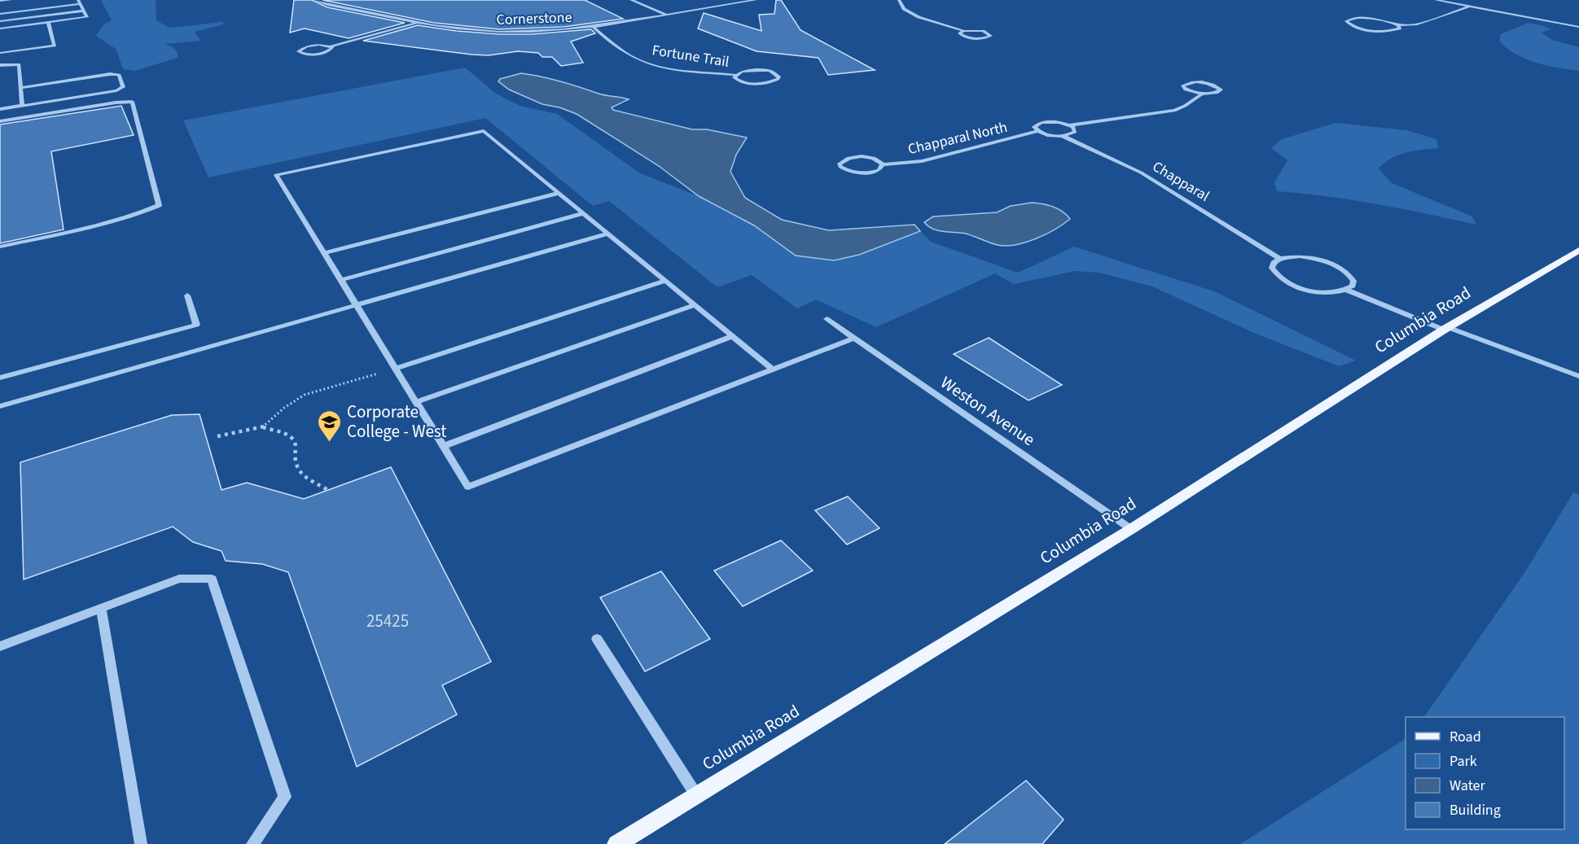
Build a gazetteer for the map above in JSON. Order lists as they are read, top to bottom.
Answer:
{
  "streets": {
    "main road": ["Columbia Road"],
    "street": [
      "Cornerstone",
      "Fortune Trail",
      "Chapparal North",
      "Chapparal",
      "Weston Avenue"
    ]
  },
  "crossings": [
    ["Cornerstone", "Fortune Trail"],
    ["Chapparal North", "Chapparal"],
    ["Columbia Road", "Weston Avenue"]
  ],
  "places": {
    "school or university": ["Corporate College - West"]
  },
  "house_numbers": ["25425"],
  "legend": [
    "Road",
    "Park",
    "Water",
    "Building"
  ]
}
